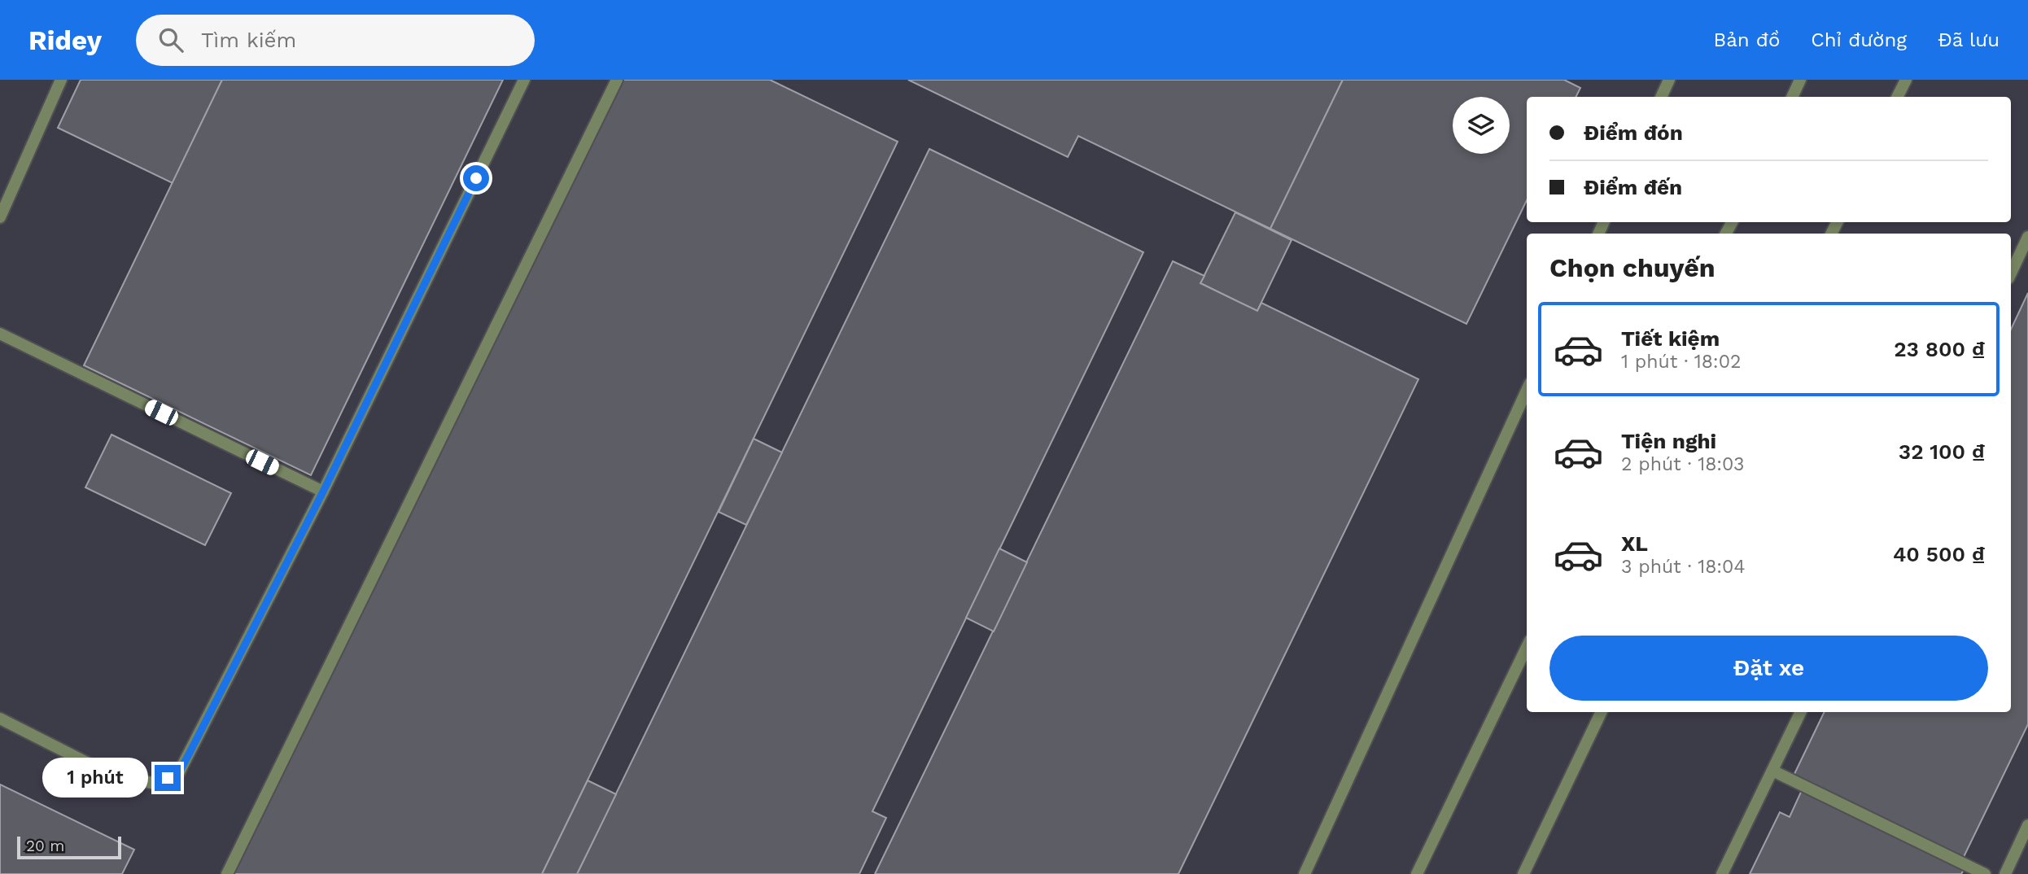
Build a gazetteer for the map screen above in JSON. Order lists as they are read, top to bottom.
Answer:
{
  "scale_bar": "20 m",
  "page": {
    "header": "Ridey",
    "search": "Tìm kiếm",
    "nav": ["Bản đồ", "Chỉ đường", "Đã lưu"],
    "banner": ["Điểm đón", "Điểm đến"],
    "heading": "Chọn chuyến",
    "list": [
      {
        "name": "Tiết kiệm",
        "note": "1 phút · 18:02",
        "value": "23 800 ₫"
      },
      {
        "name": "Tiện nghi",
        "note": "2 phút · 18:03",
        "value": "32 100 ₫"
      },
      {
        "name": "XL",
        "note": "3 phút · 18:04",
        "value": "40 500 ₫"
      }
    ],
    "buttons": "Đặt xe",
    "bubble": "1 phút",
    "scale": "20 m"
  }
}
